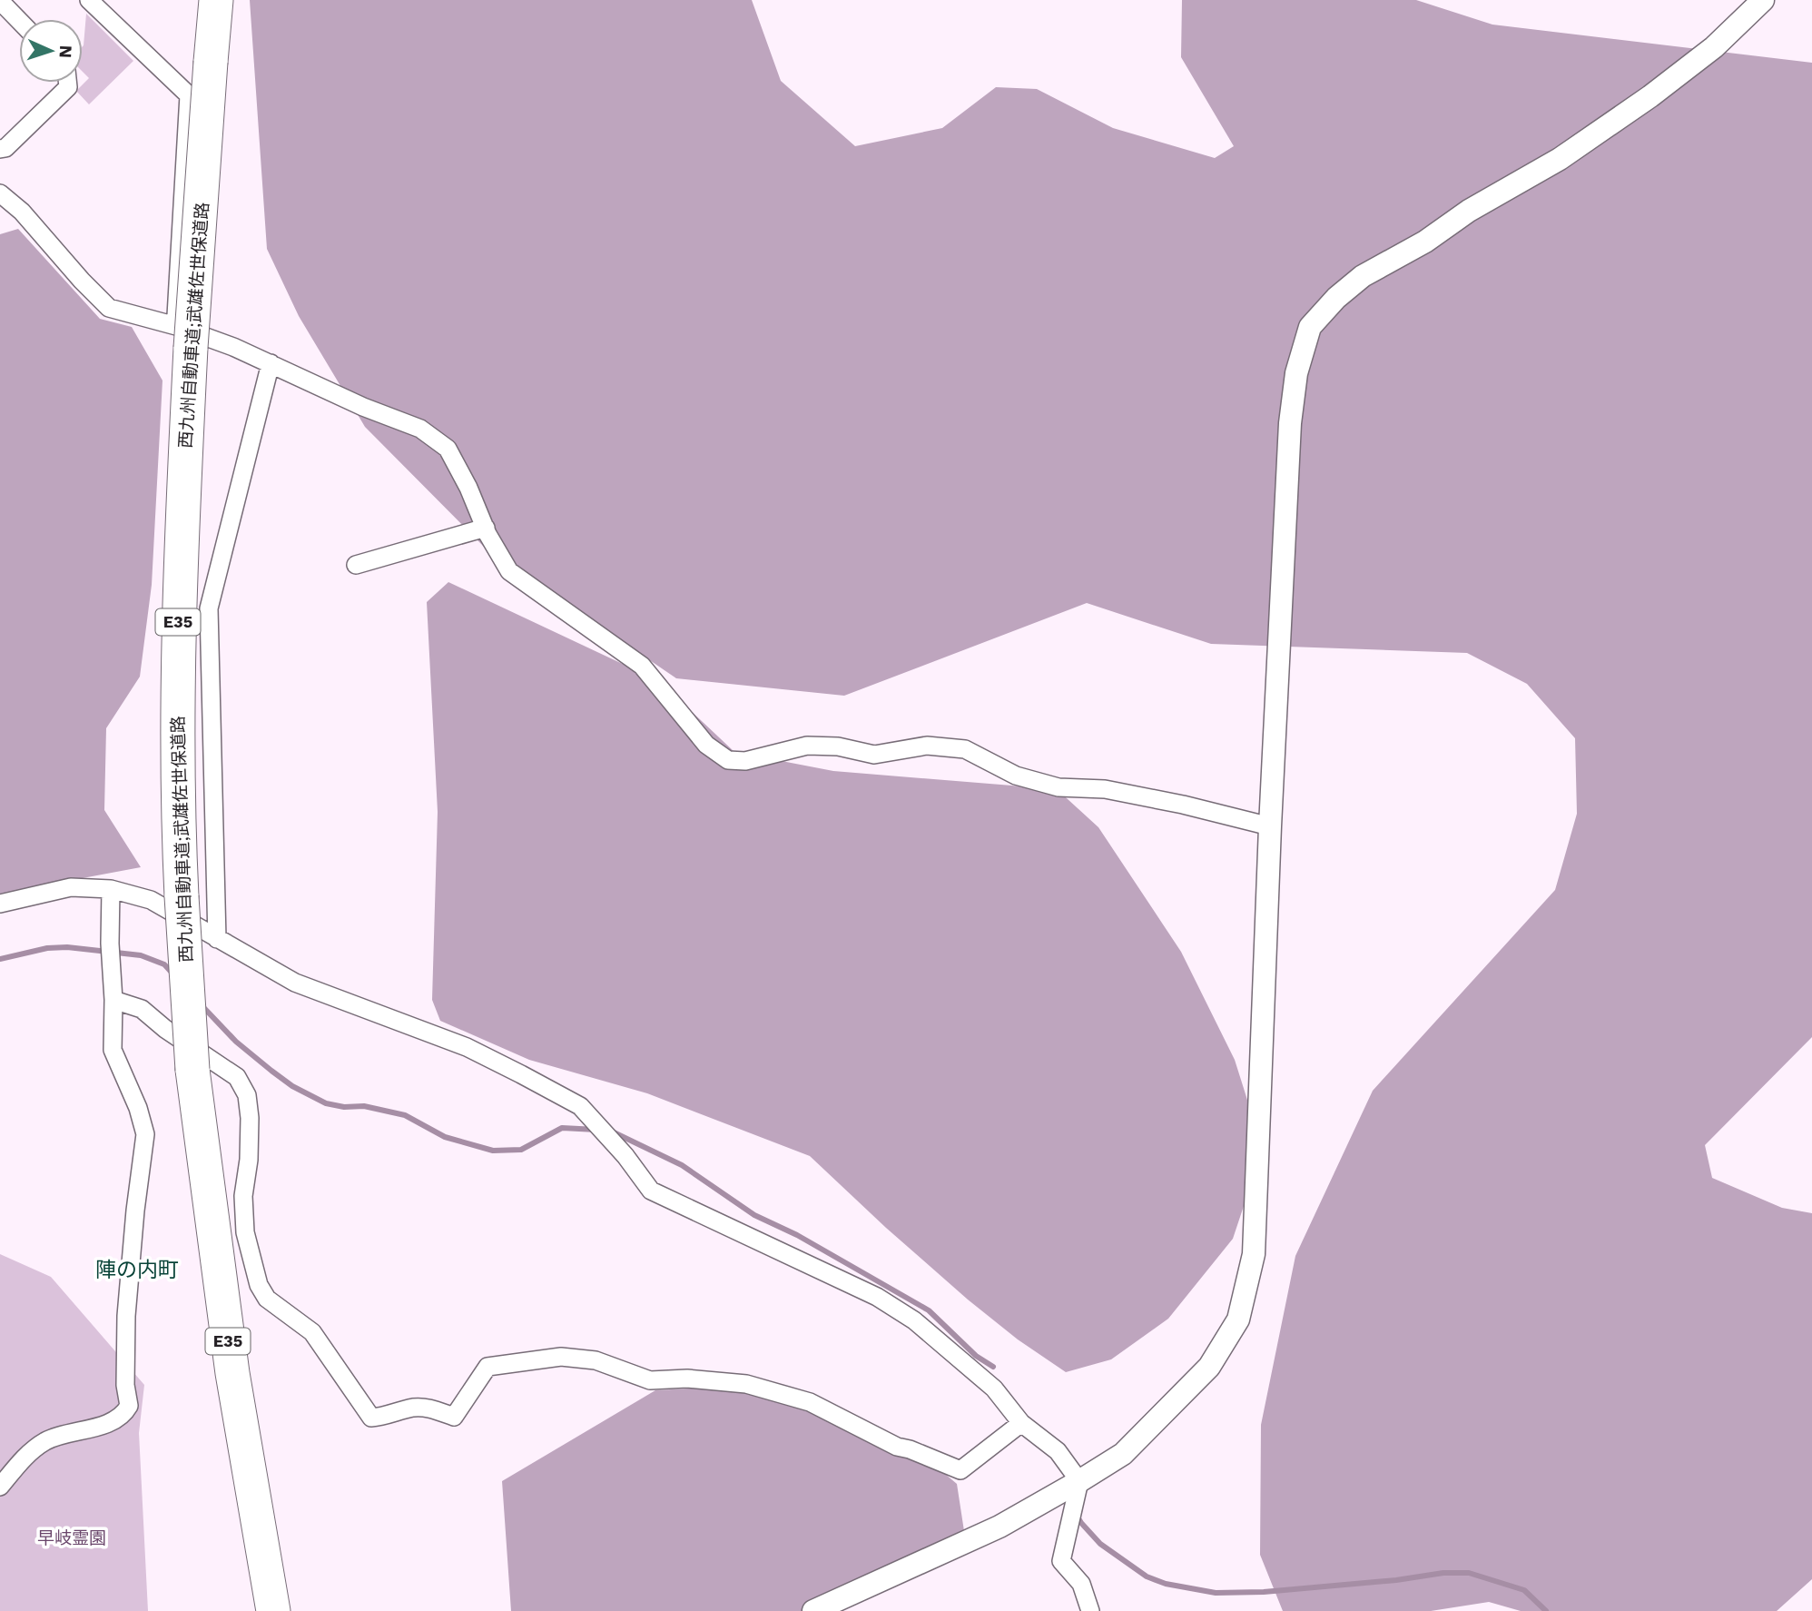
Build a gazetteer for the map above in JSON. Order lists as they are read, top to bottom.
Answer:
{
  "streets": {
    "highway": ["西九州自動車道;武雄佐世保道路", "E35"]
  },
  "districts": ["陣の内町"],
  "parks": ["早岐霊園"],
  "north": "right"
}
